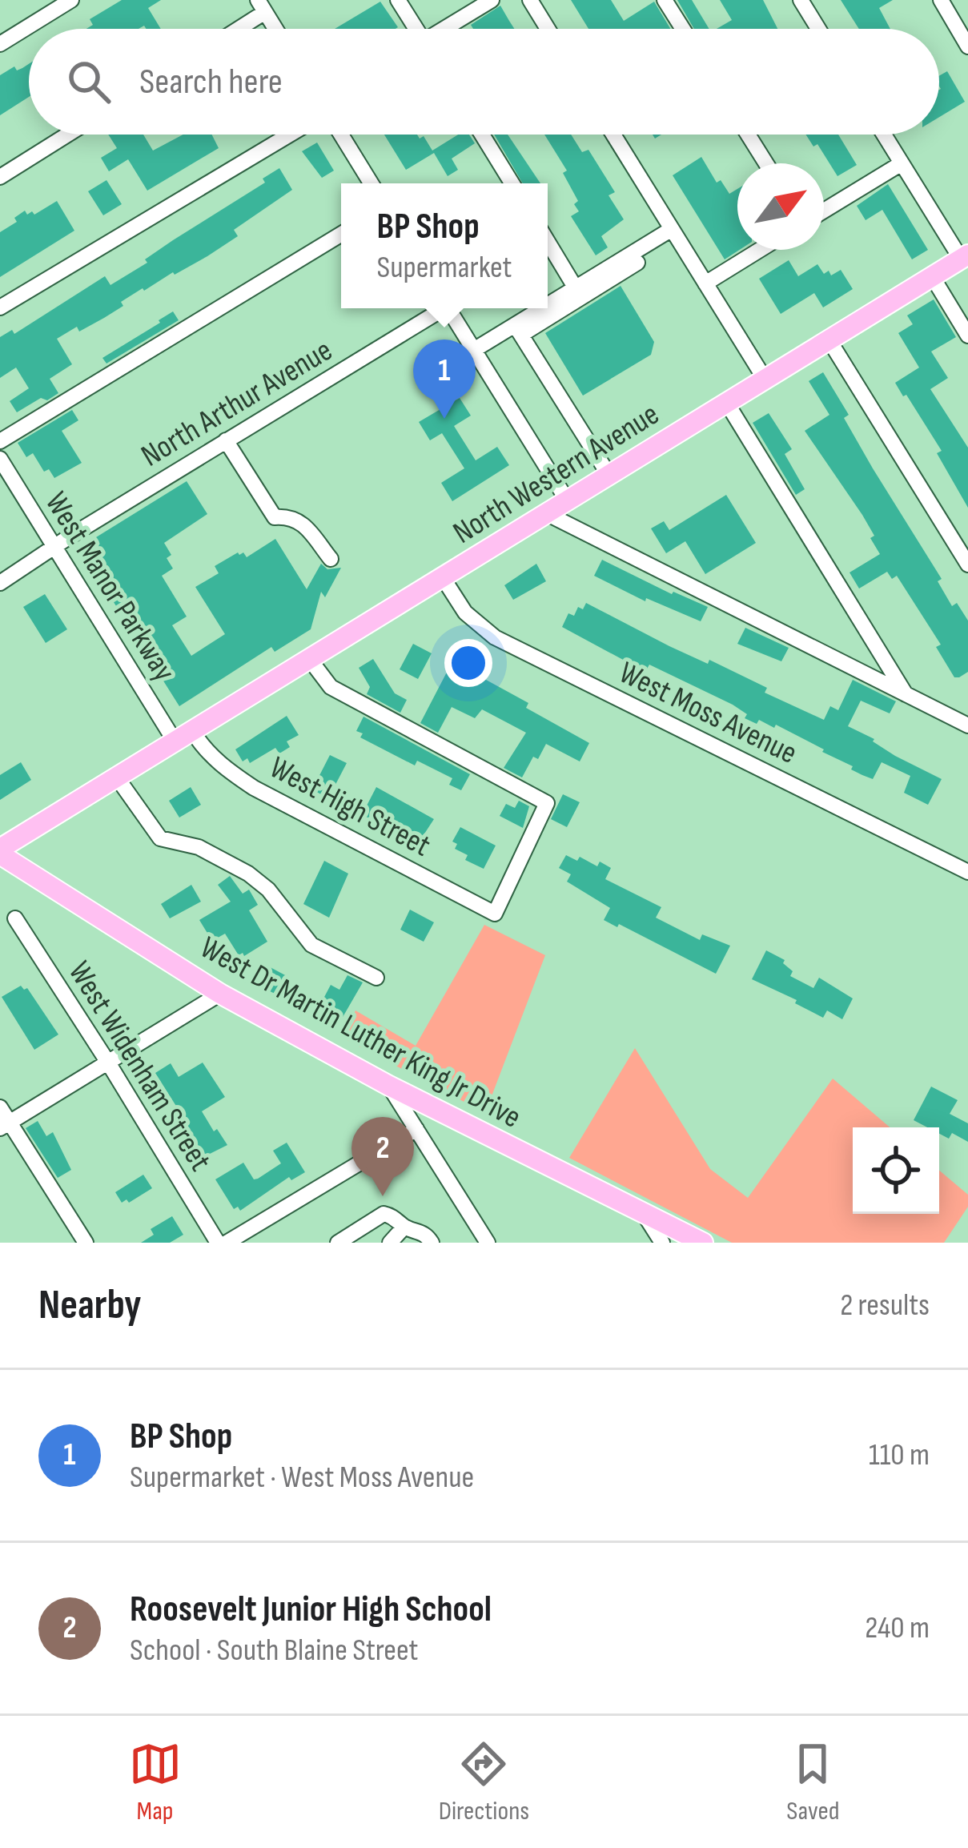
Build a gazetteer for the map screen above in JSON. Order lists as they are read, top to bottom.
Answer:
{
  "streets": {
    "main road": ["North Western Avenue", "West Dr Martin Luther King Jr Drive"],
    "street": [
      "North Arthur Avenue",
      "West Manor Parkway",
      "West Moss Avenue",
      "West High Street",
      "West Widenham Street"
    ]
  },
  "crossings": [
    ["North Arthur Avenue", "West Manor Parkway"],
    ["North Western Avenue", "West Manor Parkway"],
    ["North Western Avenue", "West Moss Avenue"],
    ["North Western Avenue", "West High Street"],
    ["North Western Avenue", "West Dr Martin Luther King Jr Drive"],
    ["West Manor Parkway", "West High Street"]
  ],
  "north": "top right",
  "page": {
    "search": "Search here",
    "popup": ["BP Shop", "Supermarket"],
    "pins": ["1", "2"],
    "heading": ["Nearby", "2 results"],
    "list": [
      {
        "mark": "1",
        "name": "BP Shop",
        "note": "Supermarket · West Moss Avenue",
        "value": "110 m"
      },
      {
        "mark": "2",
        "name": "Roosevelt Junior High School",
        "note": "School · South Blaine Street",
        "value": "240 m"
      }
    ],
    "nav": ["Map", "Directions", "Saved"]
  }
}
